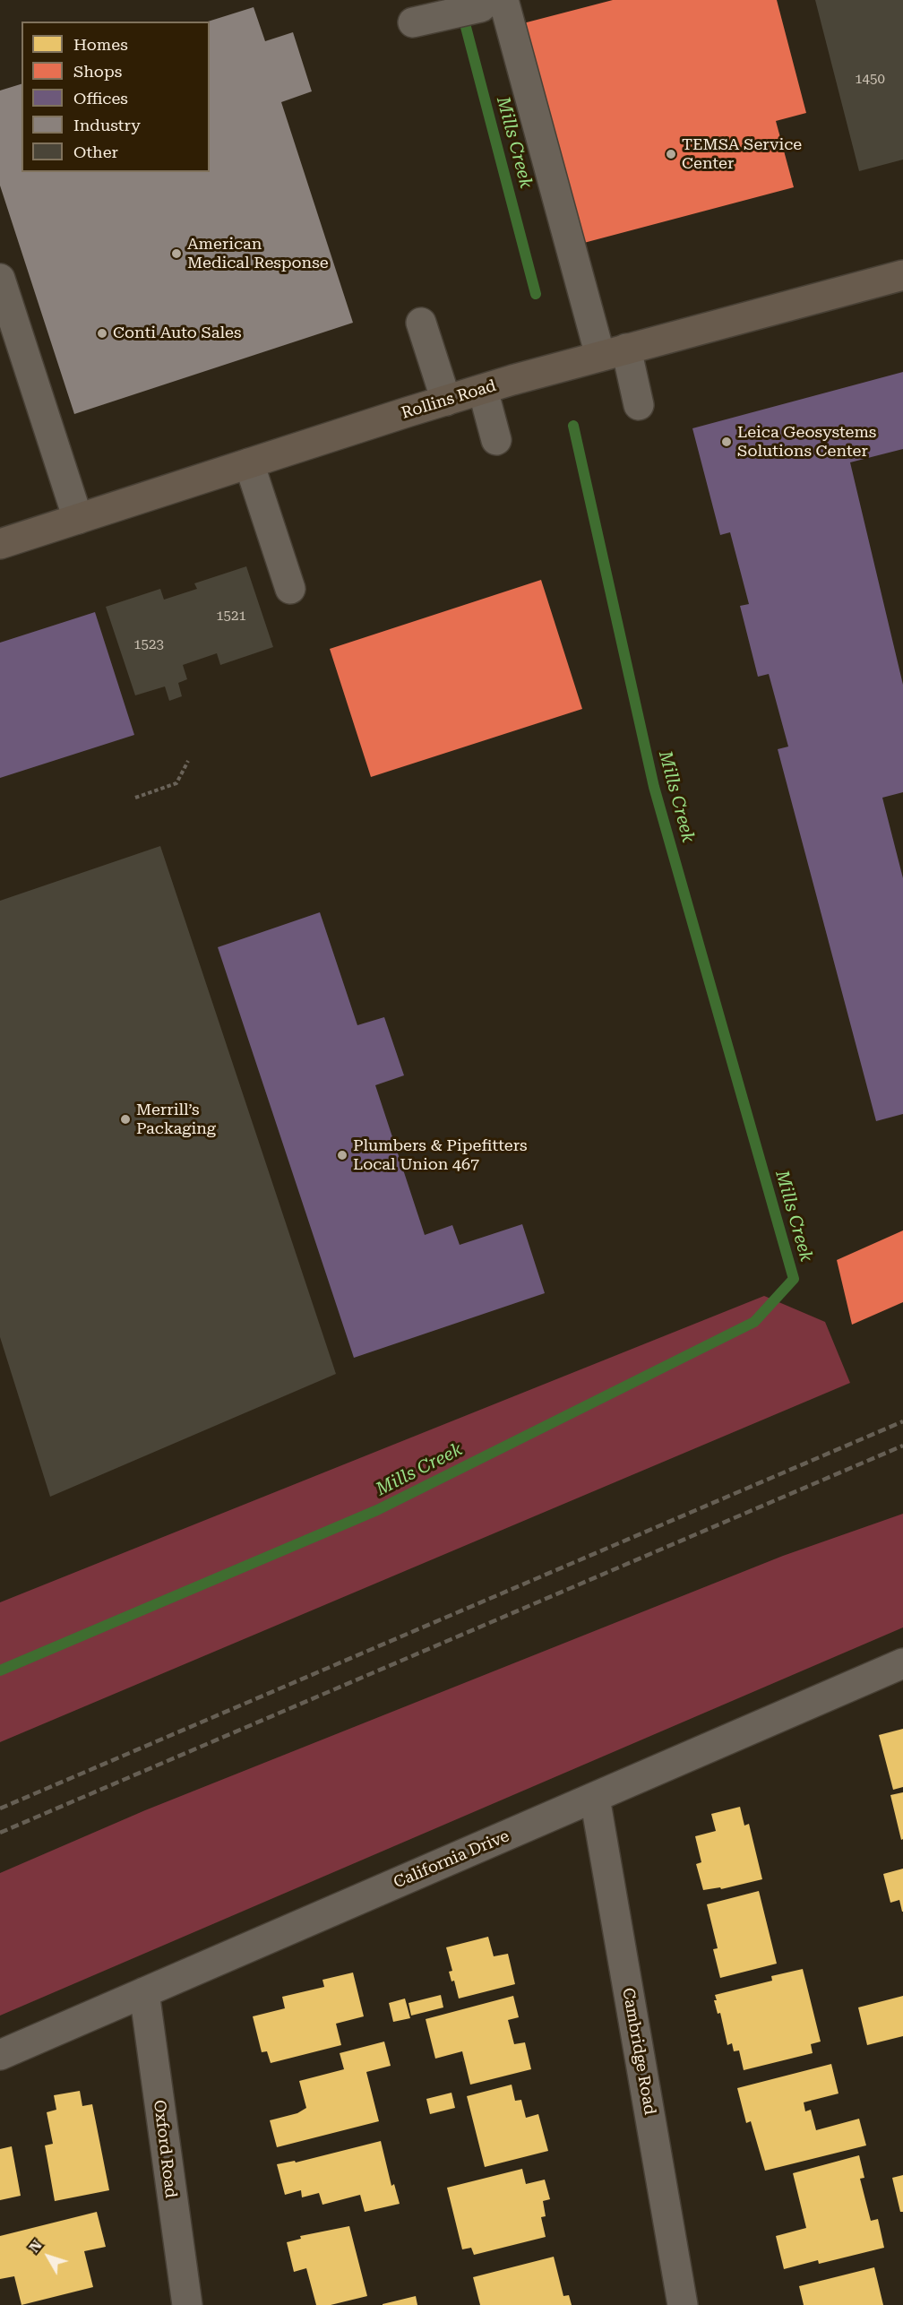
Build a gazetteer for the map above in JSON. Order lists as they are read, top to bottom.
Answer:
{
  "streets": {
    "main road": ["Rollins Road"],
    "street": ["California Drive", "Cambridge Road", "Oxford Road"]
  },
  "crossings": [
    ["California Drive", "Cambridge Road"],
    ["California Drive", "Oxford Road"]
  ],
  "water": ["Mills Creek"],
  "places": [
    "TEMSA Service Center",
    "American Medical Response",
    "Conti Auto Sales",
    "Leica Geosystems Solutions Center",
    "Merrill’s Packaging",
    "Plumbers & Pipefitters Local Union 467"
  ],
  "house_numbers": ["1450", "1521", "1523"],
  "legend": [
    "Homes",
    "Shops",
    "Offices",
    "Industry",
    "Other"
  ],
  "north": "top left"
}
